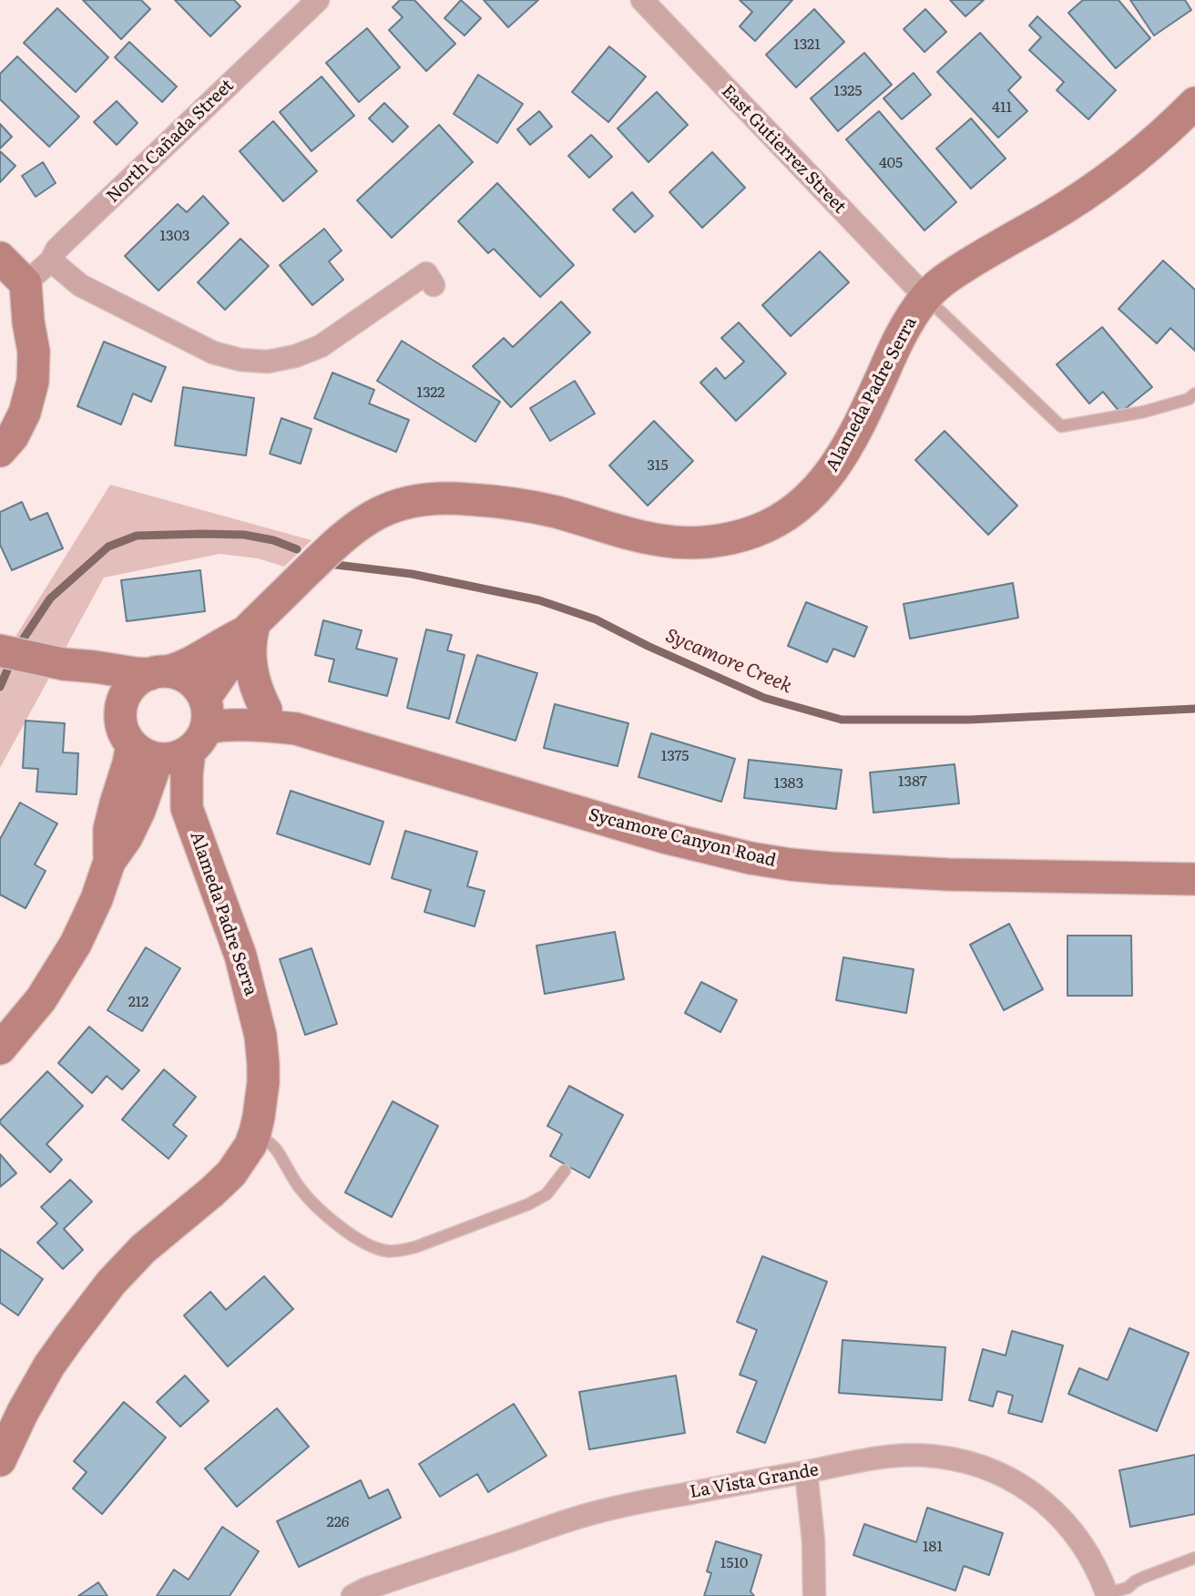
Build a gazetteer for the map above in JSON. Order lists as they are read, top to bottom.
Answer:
{
  "streets": {
    "street": [
      "North Cañada Street",
      "East Gutierrez Street",
      "Alameda Padre Serra",
      "Sycamore Canyon Road",
      "La Vista Grande"
    ]
  },
  "crossings": [
    ["East Gutierrez Street", "Alameda Padre Serra"],
    ["Alameda Padre Serra", "Sycamore Canyon Road"]
  ],
  "water": ["Sycamore Creek"],
  "house_numbers": [
    "1321",
    "1325",
    "411",
    "405",
    "1303",
    "1322",
    "315",
    "1375",
    "1387",
    "1383",
    "212",
    "226",
    "181",
    "1510"
  ]
}
